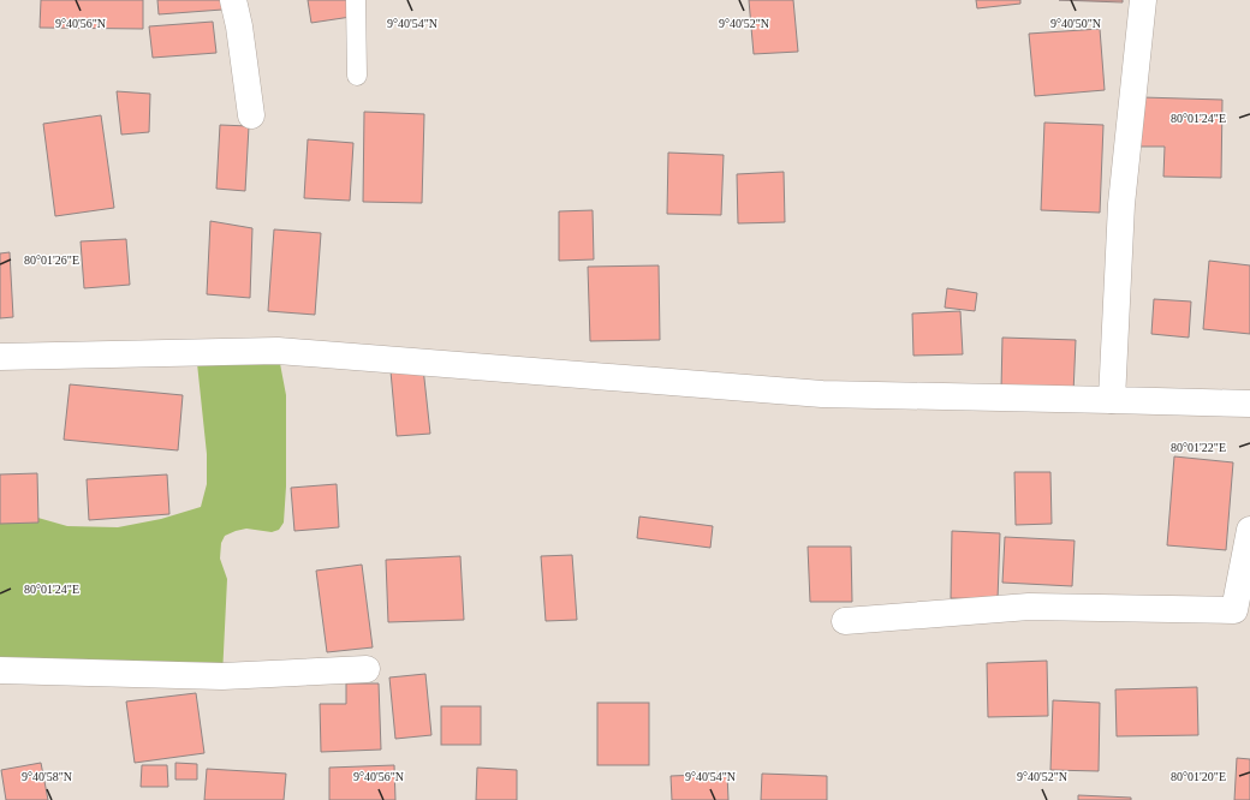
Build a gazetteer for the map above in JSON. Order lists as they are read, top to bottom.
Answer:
{
  "coordinates": [
    "9°40'56\"N",
    "9°40'54\"N",
    "9°40'52\"N",
    "9°40'50\"N",
    "80°01'24\"E",
    "80°01'26\"E",
    "80°01'22\"E",
    "80°01'20\"E",
    "9°40'58\"N"
  ]
}
